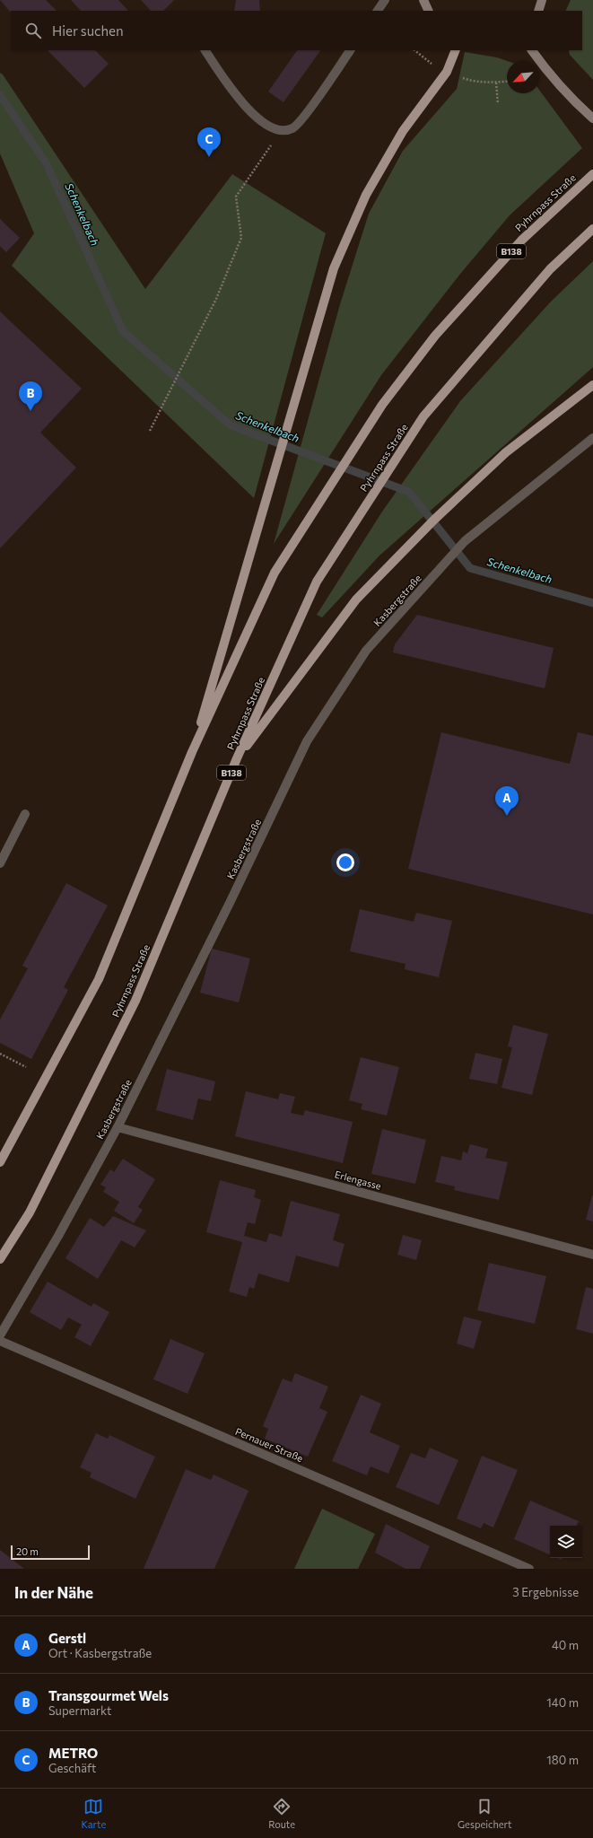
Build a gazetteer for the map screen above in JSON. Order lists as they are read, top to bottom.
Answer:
{
  "streets": {
    "main road": ["Pyhrnpass Straße", "B138"],
    "street": ["Kasbergstraße", "Erlengasse", "Pernauer Straße"]
  },
  "crossings": [
    ["Kasbergstraße", "Erlengasse"]
  ],
  "water": ["Schenkelbach"],
  "scale_bar": "20 m",
  "north": "bottom left",
  "page": {
    "search": "Hier suchen",
    "pins": ["C", "B", "A"],
    "scale": "20 m",
    "heading": ["In der Nähe", "3 Ergebnisse"],
    "list": [
      {
        "mark": "A",
        "name": "Gerstl",
        "note": "Ort · Kasbergstraße",
        "value": "40 m"
      },
      {
        "mark": "B",
        "name": "Transgourmet Wels",
        "note": "Supermarkt",
        "value": "140 m"
      },
      {
        "mark": "C",
        "name": "METRO",
        "note": "Geschäft",
        "value": "180 m"
      }
    ],
    "nav": ["Karte", "Route", "Gespeichert"]
  }
}
